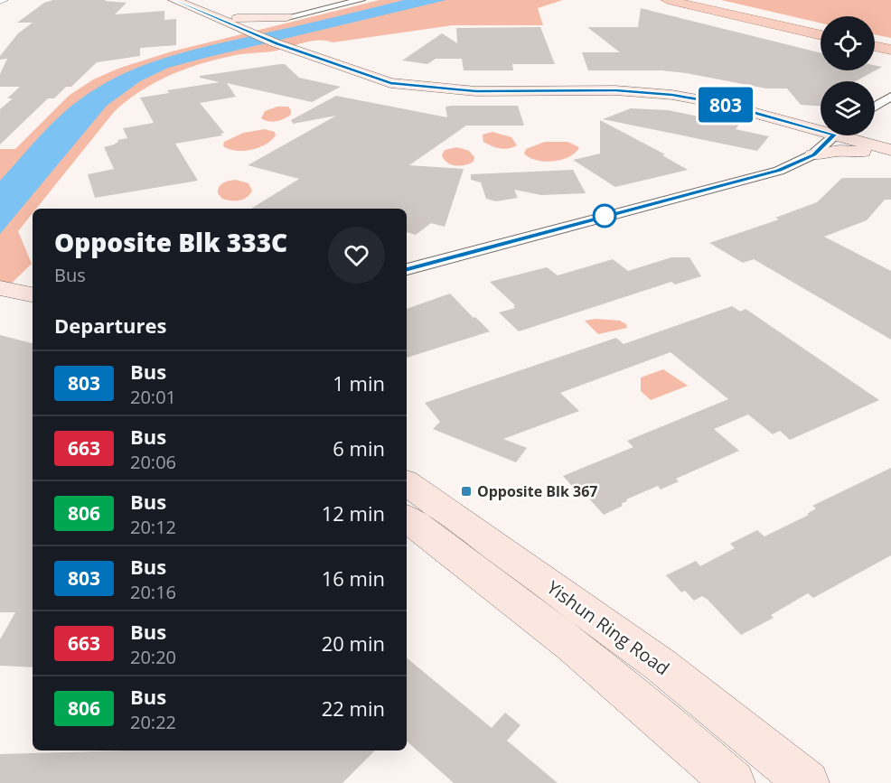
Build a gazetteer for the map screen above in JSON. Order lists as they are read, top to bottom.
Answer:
{
  "streets": {
    "main road": ["Yishun Ring Road"]
  },
  "places": {
    "transit": ["Opposite Blk 367"]
  },
  "lines": ["bus line 803"],
  "page": {
    "on_map": "803",
    "heading": [
      ["Opposite Blk 333C", "Bus"],
      "Departures"
    ],
    "list": [
      {
        "mark": "803",
        "name": "Bus",
        "note": "20:01",
        "value": "1 min"
      },
      {
        "mark": "663",
        "name": "Bus",
        "note": "20:06",
        "value": "6 min"
      },
      {
        "mark": "806",
        "name": "Bus",
        "note": "20:12",
        "value": "12 min"
      },
      {
        "mark": "803",
        "name": "Bus",
        "note": "20:16",
        "value": "16 min"
      },
      {
        "mark": "663",
        "name": "Bus",
        "note": "20:20",
        "value": "20 min"
      },
      {
        "mark": "806",
        "name": "Bus",
        "note": "20:22",
        "value": "22 min"
      }
    ]
  }
}
